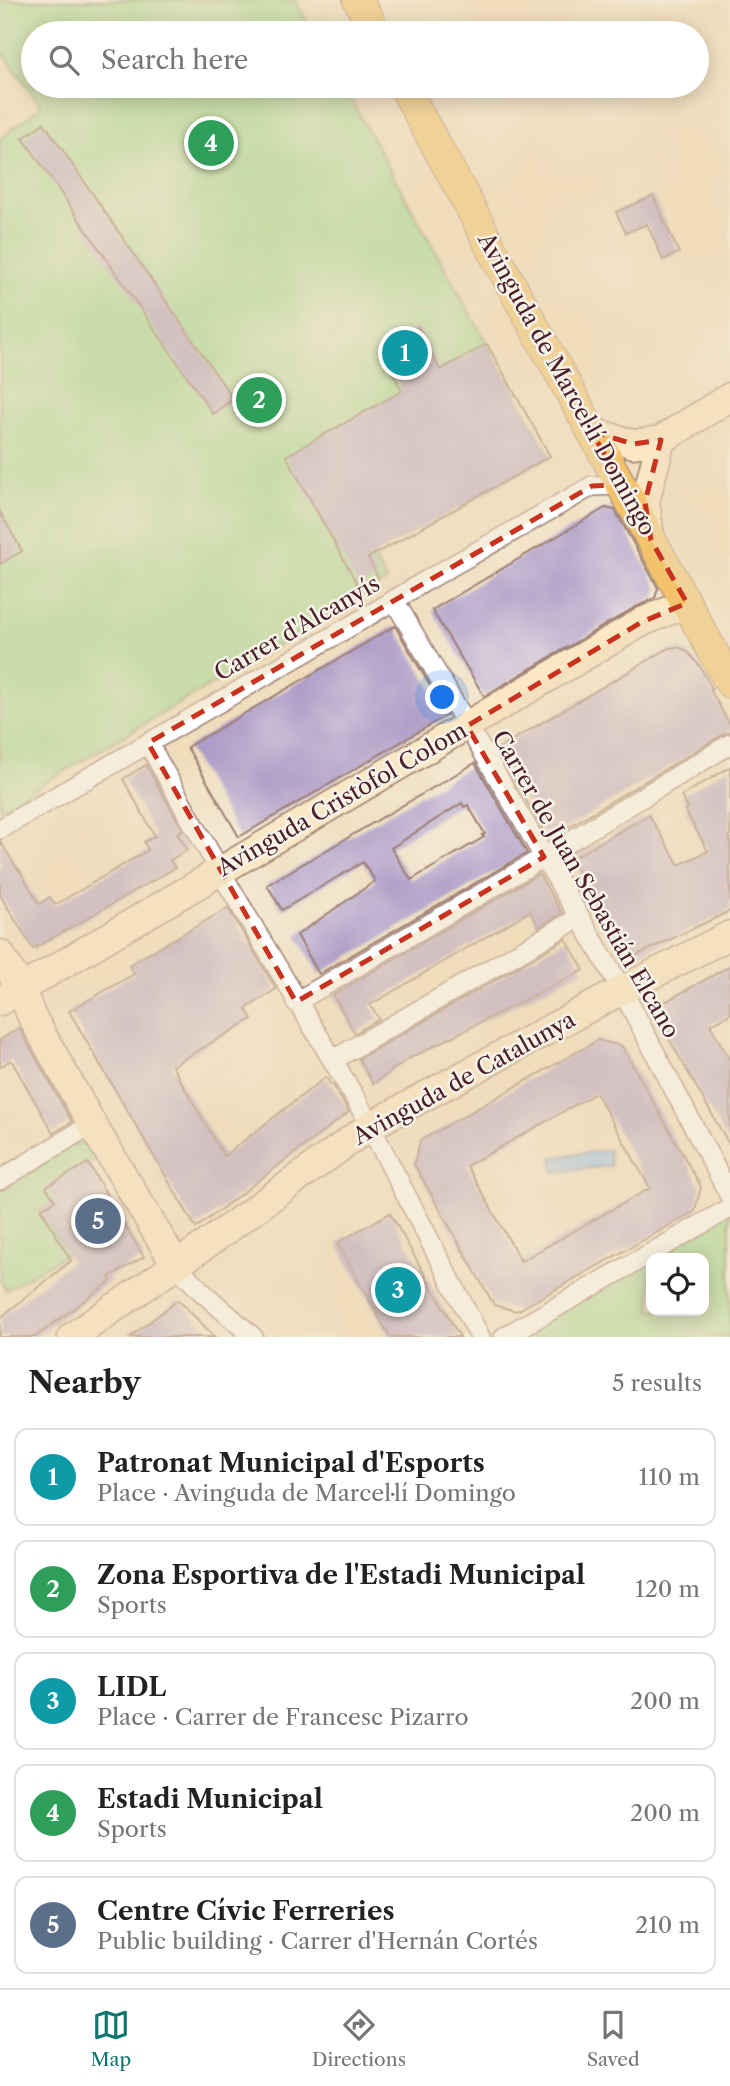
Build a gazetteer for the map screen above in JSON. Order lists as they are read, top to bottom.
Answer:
{
  "streets": {
    "main road": ["Avinguda de Marcel·lí Domingo"],
    "street": [
      "Carrer d'Alcanyís",
      "Avinguda Cristòfol Colom",
      "Carrer de Juan Sebastián Elcano",
      "Avinguda de Catalunya"
    ]
  },
  "crossings": [
    ["Avinguda de Marcel·lí Domingo", "Carrer d'Alcanyís"],
    ["Avinguda de Marcel·lí Domingo", "Avinguda Cristòfol Colom"],
    ["Carrer d'Alcanyís", "Carrer de Juan Sebastián Elcano"],
    ["Avinguda Cristòfol Colom", "Carrer de Juan Sebastián Elcano"],
    ["Carrer de Juan Sebastián Elcano", "Avinguda de Catalunya"]
  ],
  "page": {
    "search": "Search here",
    "pins": [
      "4",
      "1",
      "2",
      "5",
      "3"
    ],
    "heading": ["Nearby", "5 results"],
    "list": [
      {
        "mark": "1",
        "name": "Patronat Municipal d'Esports",
        "note": "Place · Avinguda de Marcel·lí Domingo",
        "value": "110 m"
      },
      {
        "mark": "2",
        "name": "Zona Esportiva de l'Estadi Municipal",
        "note": "Sports",
        "value": "120 m"
      },
      {
        "mark": "3",
        "name": "LIDL",
        "note": "Place · Carrer de Francesc Pizarro",
        "value": "200 m"
      },
      {
        "mark": "4",
        "name": "Estadi Municipal",
        "note": "Sports",
        "value": "200 m"
      },
      {
        "mark": "5",
        "name": "Centre Cívic Ferreries",
        "note": "Public building · Carrer d'Hernán Cortés",
        "value": "210 m"
      }
    ],
    "nav": ["Map", "Directions", "Saved"]
  }
}
